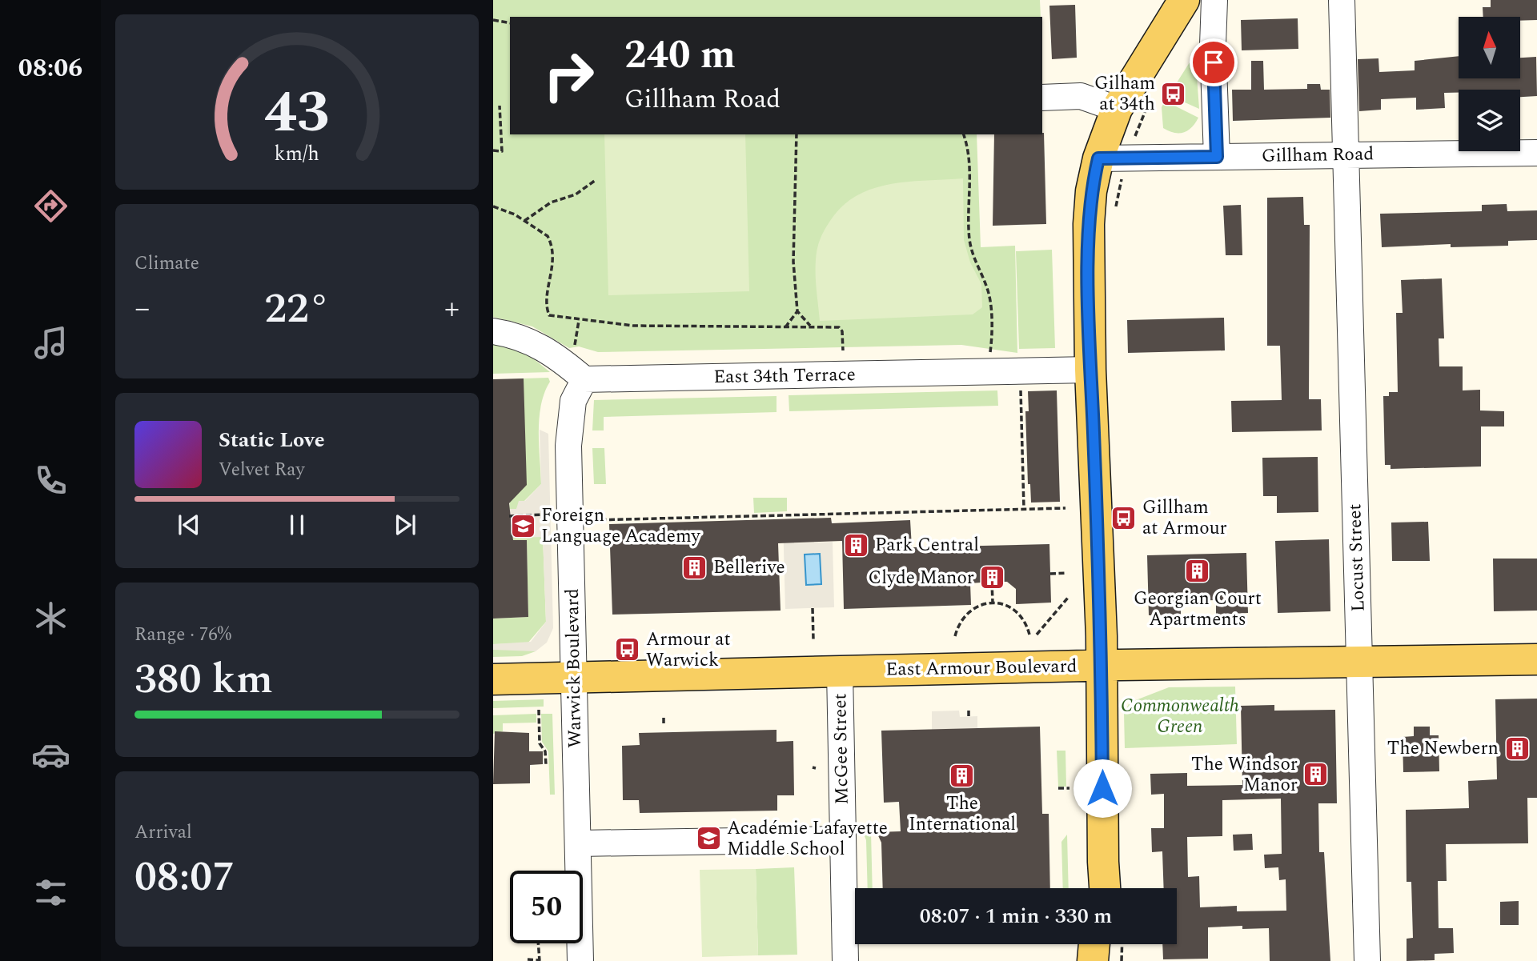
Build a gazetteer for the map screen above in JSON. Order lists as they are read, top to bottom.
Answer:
{
  "streets": {
    "main road": ["East Armour Boulevard"],
    "street": [
      "Gillham Road",
      "East 34th Terrace",
      "Locust Street",
      "Warwick Boulevard",
      "McGee Street"
    ]
  },
  "crossings": [
    ["Gillham Road", "Locust Street"],
    ["East 34th Terrace", "Warwick Boulevard"],
    ["Locust Street", "East Armour Boulevard"],
    ["Warwick Boulevard", "East Armour Boulevard"],
    ["East Armour Boulevard", "McGee Street"]
  ],
  "parks": ["Commonwealth Green"],
  "places": {
    "bus stop": ["Gilham at 34th", "Gillham at Armour", "Armour at Warwick"],
    "school or university": ["Foreign Language Academy", "Académie Lafayette Middle School"],
    "building": [
      "Park Central",
      "Bellerive",
      "Georgian Court Apartments",
      "Clyde Manor",
      "The Newbern",
      "The Windsor Manor",
      "The International"
    ]
  },
  "north": "top",
  "page": {
    "tabs": "08:06",
    "turn": ["240 m", "Gillham Road"],
    "tile": [
      "Climate",
      ["Range · 76%", "380 km"],
      ["Arrival", "08:07"]
    ],
    "heat": ["−", "22°", "+"],
    "song": ["Static Love", "Velvet Ray"],
    "limit": "50",
    "trip": "08:07 · 1 min · 330 m",
    "gauge": ["43", "km/h"]
  }
}
